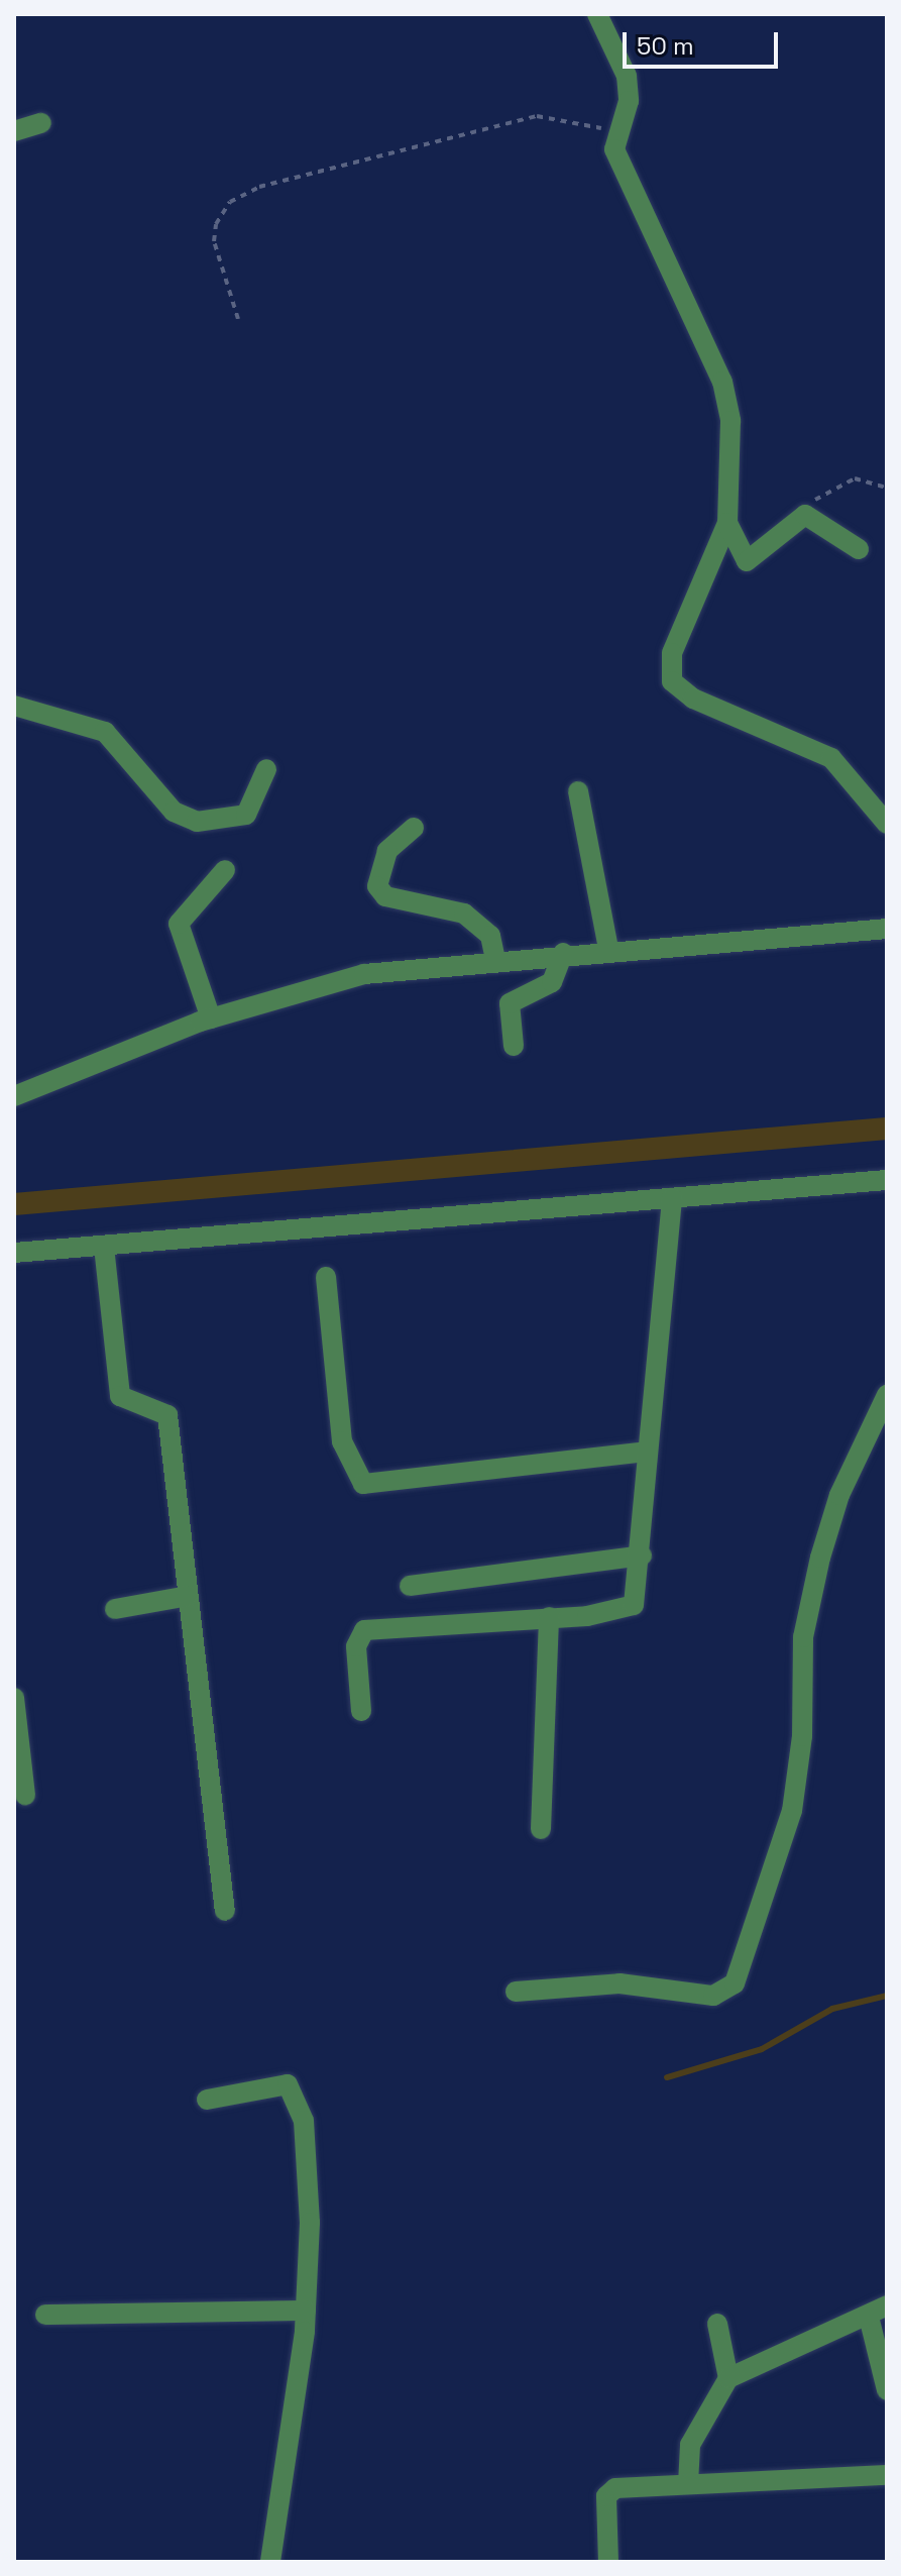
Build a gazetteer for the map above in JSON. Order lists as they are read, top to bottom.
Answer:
{
  "scale_bar": "50 m"
}
